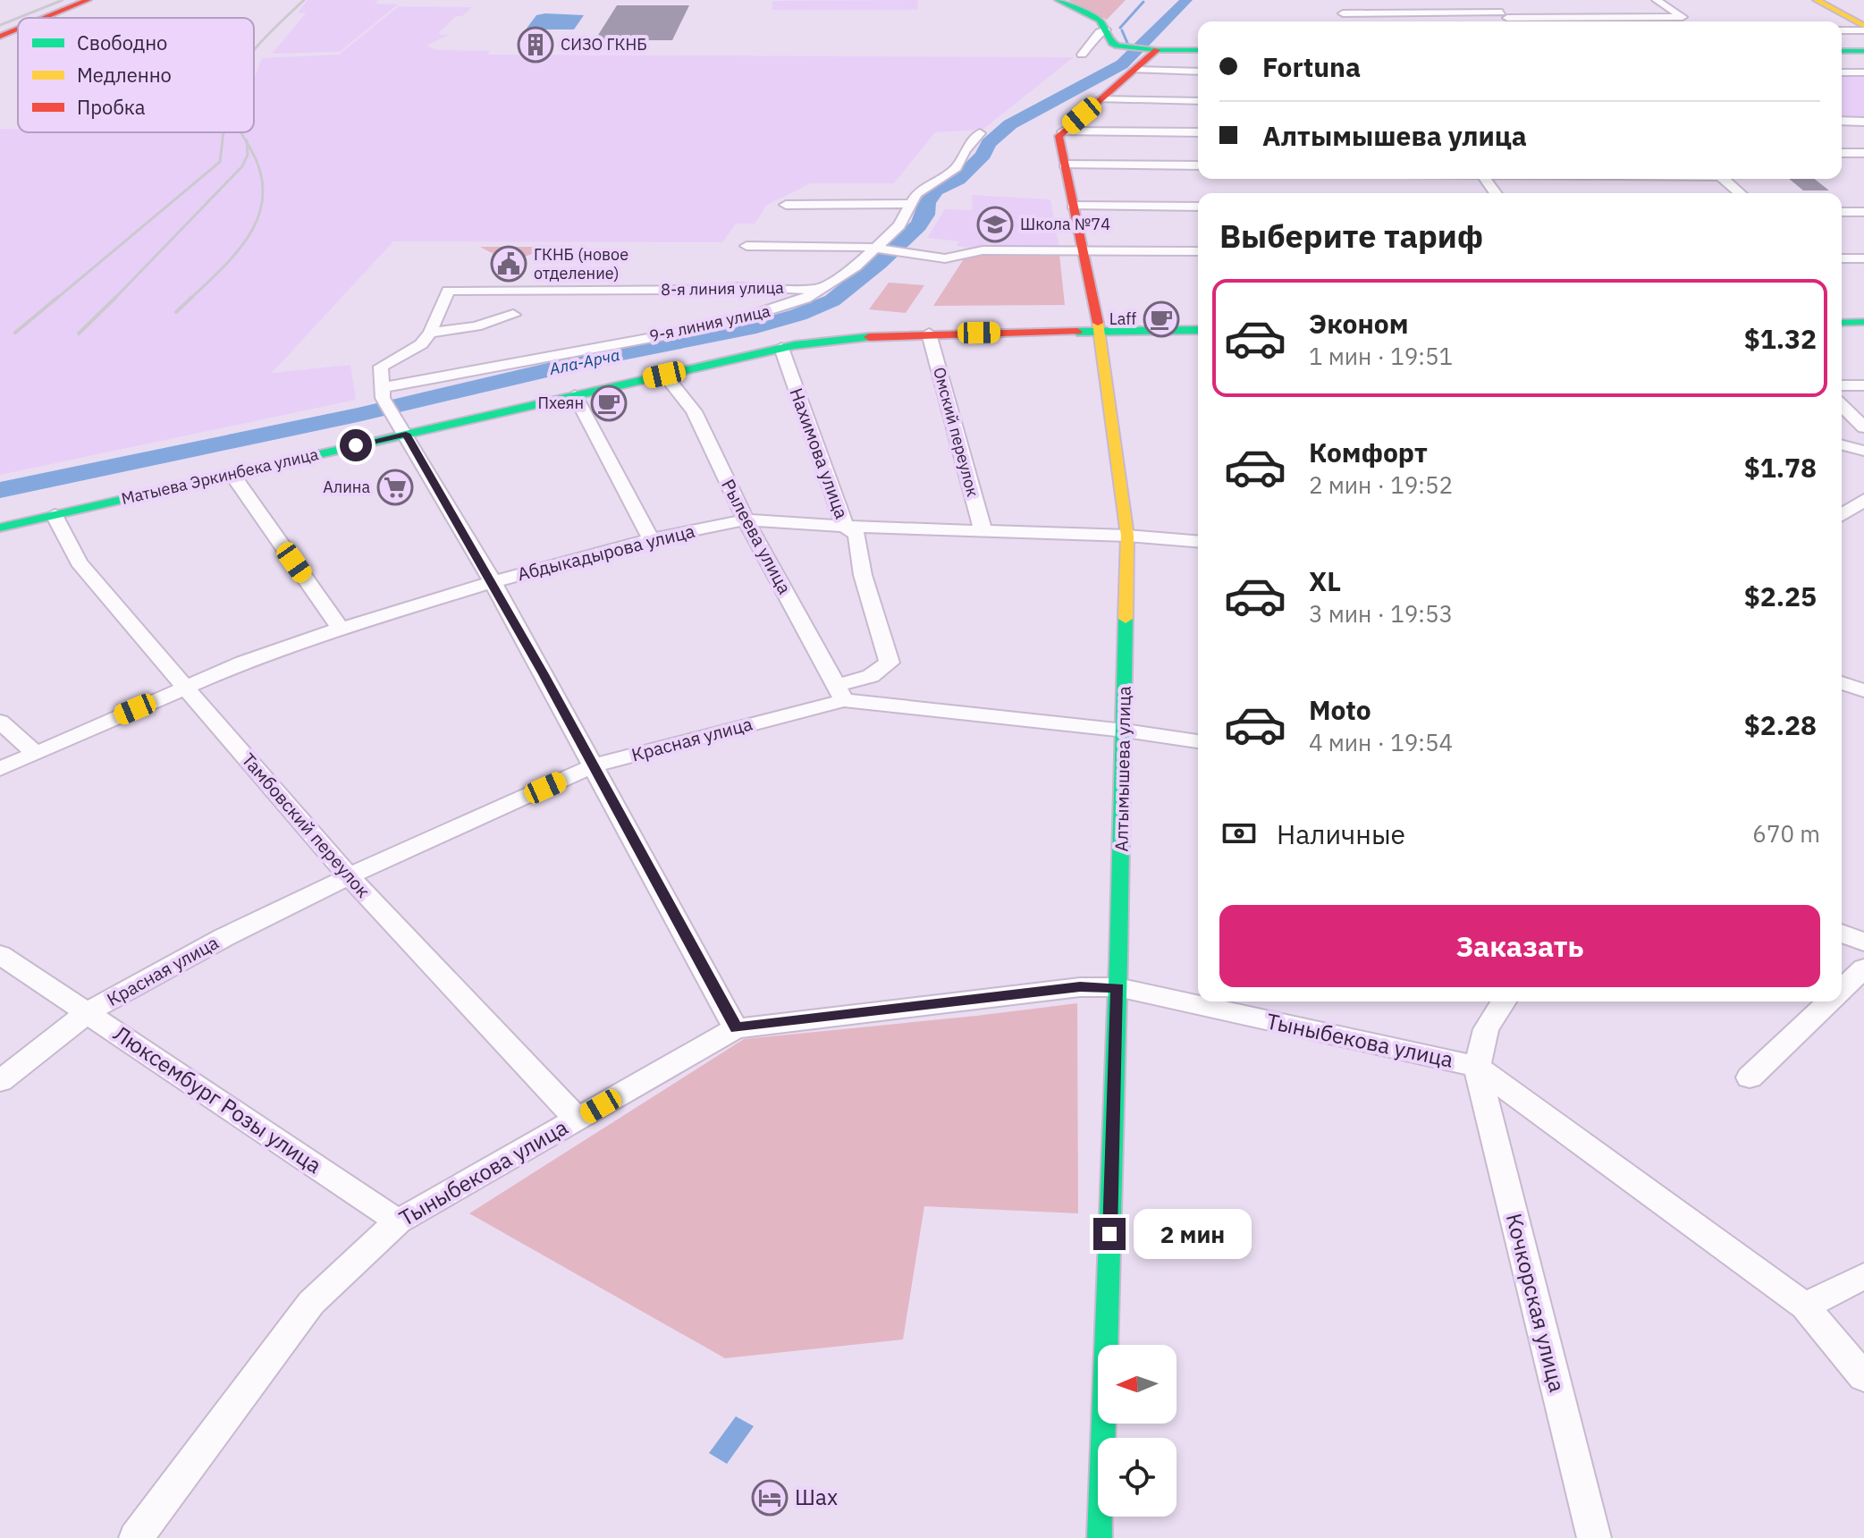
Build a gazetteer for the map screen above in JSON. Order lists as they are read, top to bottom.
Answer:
{
  "streets": {
    "main road": ["Матыева Эркинбека улица", "Алтымышева улица"],
    "street": [
      "8-я линия улица",
      "9-я линия улица",
      "Омский переулок",
      "Нахимова улица",
      "Рылеева улица",
      "Абдыкадырова улица",
      "Красная улица",
      "Тамбовский переулок",
      "Тыныбекова улица",
      "Люксембург Розы улица",
      "Кочкорская улица"
    ]
  },
  "crossings": [
    ["8-я линия улица", "9-я линия улица"],
    ["Омский переулок", "Матыева Эркинбека улица"],
    ["Омский переулок", "Абдыкадырова улица"],
    ["Нахимова улица", "Матыева Эркинбека улица"],
    ["Нахимова улица", "Рылеева улица"],
    ["Нахимова улица", "Абдыкадырова улица"],
    ["Нахимова улица", "Красная улица"],
    ["Матыева Эркинбека улица", "Рылеева улица"],
    ["Матыева Эркинбека улица", "Алтымышева улица"],
    ["Матыева Эркинбека улица", "Тамбовский переулок"],
    ["Рылеева улица", "Абдыкадырова улица"],
    ["Рылеева улица", "Красная улица"],
    ["Абдыкадырова улица", "Алтымышева улица"],
    ["Абдыкадырова улица", "Тамбовский переулок"],
    ["Красная улица", "Алтымышева улица"],
    ["Красная улица", "Тамбовский переулок"],
    ["Красная улица", "Люксембург Розы улица"],
    ["Алтымышева улица", "Тыныбекова улица"],
    ["Тамбовский переулок", "Тыныбекова улица"],
    ["Тыныбекова улица", "Люксембург Розы улица"],
    ["Тыныбекова улица", "Кочкорская улица"]
  ],
  "water": ["Ала-Арча"],
  "places": {
    "building": ["СИЗО ГКНБ"],
    "school or university": ["Школа №74"],
    "public building": ["ГКНБ (новое отделение)"],
    "cafe": ["Laff", "Пхеян"],
    "supermarket": ["Алина"],
    "hotel": ["Шах"]
  },
  "legend": ["Свободно", "Медленно", "Пробка"],
  "north": "left",
  "page": {
    "banner": ["Fortuna", "Алтымышева улица"],
    "heading": "Выберите тариф",
    "list": [
      {
        "name": "Эконом",
        "note": "1 мин · 19:51",
        "value": "$1.32"
      },
      {
        "name": "Комфорт",
        "note": "2 мин · 19:52",
        "value": "$1.78"
      },
      {
        "name": "XL",
        "note": "3 мин · 19:53",
        "value": "$2.25"
      },
      {
        "name": "Moto",
        "note": "4 мин · 19:54",
        "value": "$2.28"
      }
    ],
    "pay": ["Наличные", "670 m"],
    "buttons": "Заказать",
    "bubble": "2 мин"
  }
}
